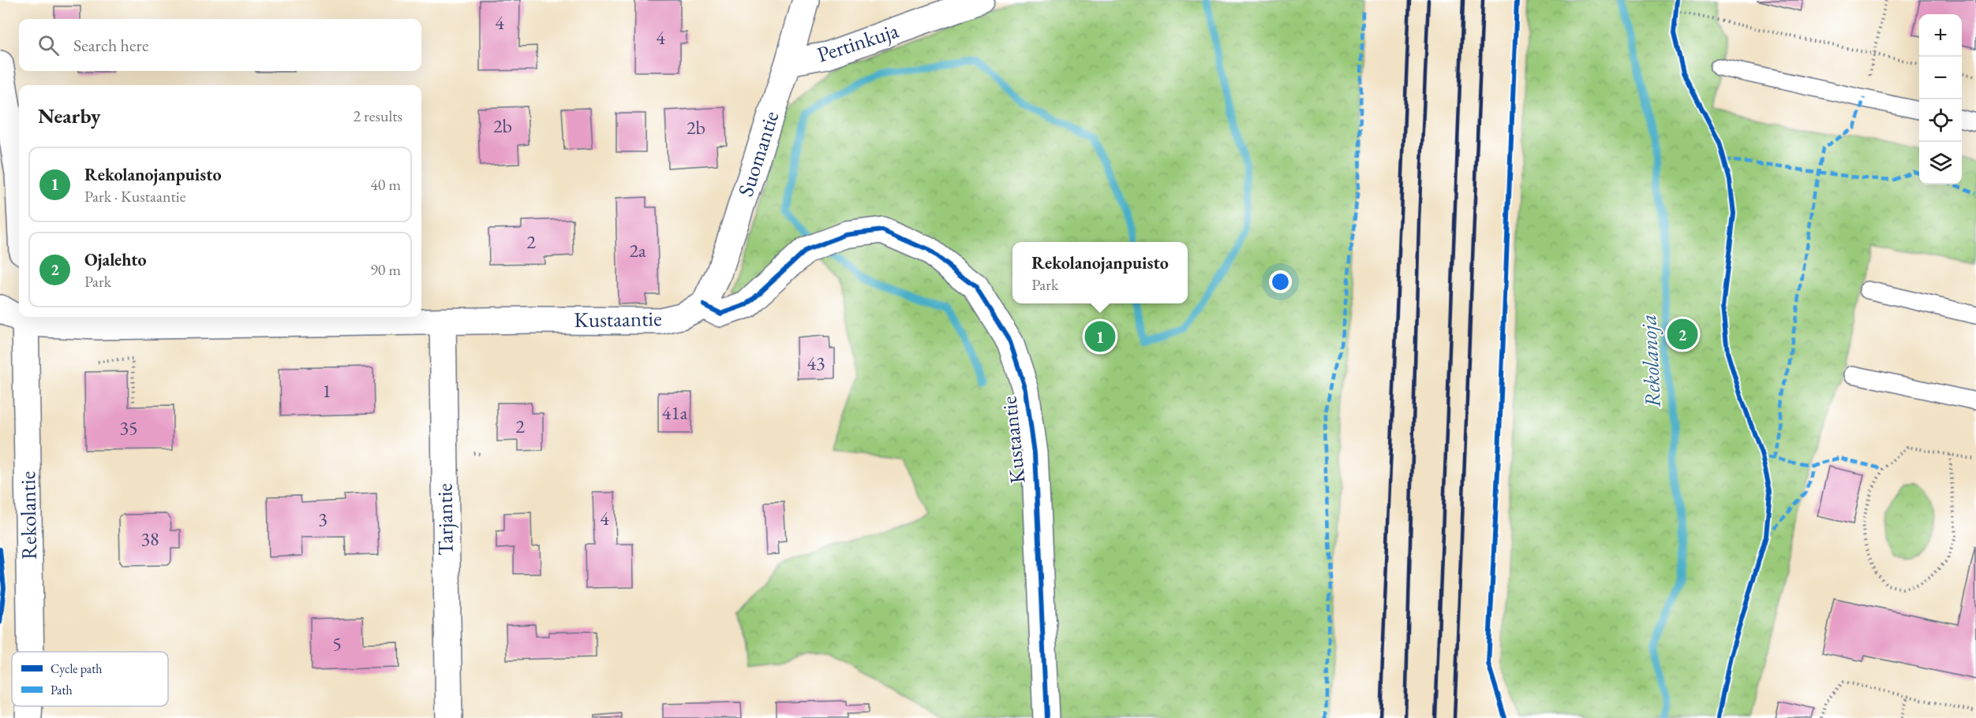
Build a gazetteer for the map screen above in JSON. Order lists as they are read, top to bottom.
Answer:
{
  "streets": {
    "street": [
      "Pertinkuja",
      "Suomantie",
      "Kustaantie",
      "Rekolantie",
      "Tarjantie"
    ]
  },
  "crossings": [
    ["Pertinkuja", "Suomantie"],
    ["Suomantie", "Kustaantie"],
    ["Kustaantie", "Rekolantie"],
    ["Kustaantie", "Tarjantie"]
  ],
  "water": ["Rekolanoja"],
  "house_numbers": [
    "4",
    "4",
    "2b",
    "2b",
    "2",
    "2a",
    "43",
    "1",
    "41a",
    "2",
    "35",
    "4",
    "3",
    "38",
    "5"
  ],
  "legend": ["Cycle path", "Path"],
  "page": {
    "map_buttons": ["+", "−"],
    "search": "Search here",
    "heading": ["Nearby", "2 results"],
    "list": [
      {
        "mark": "1",
        "name": "Rekolanojanpuisto",
        "note": "Park · Kustaantie",
        "value": "40 m"
      },
      {
        "mark": "2",
        "name": "Ojalehto",
        "note": "Park",
        "value": "90 m"
      }
    ],
    "popup": ["Rekolanojanpuisto", "Park"],
    "pins": ["2", "1"]
  }
}
